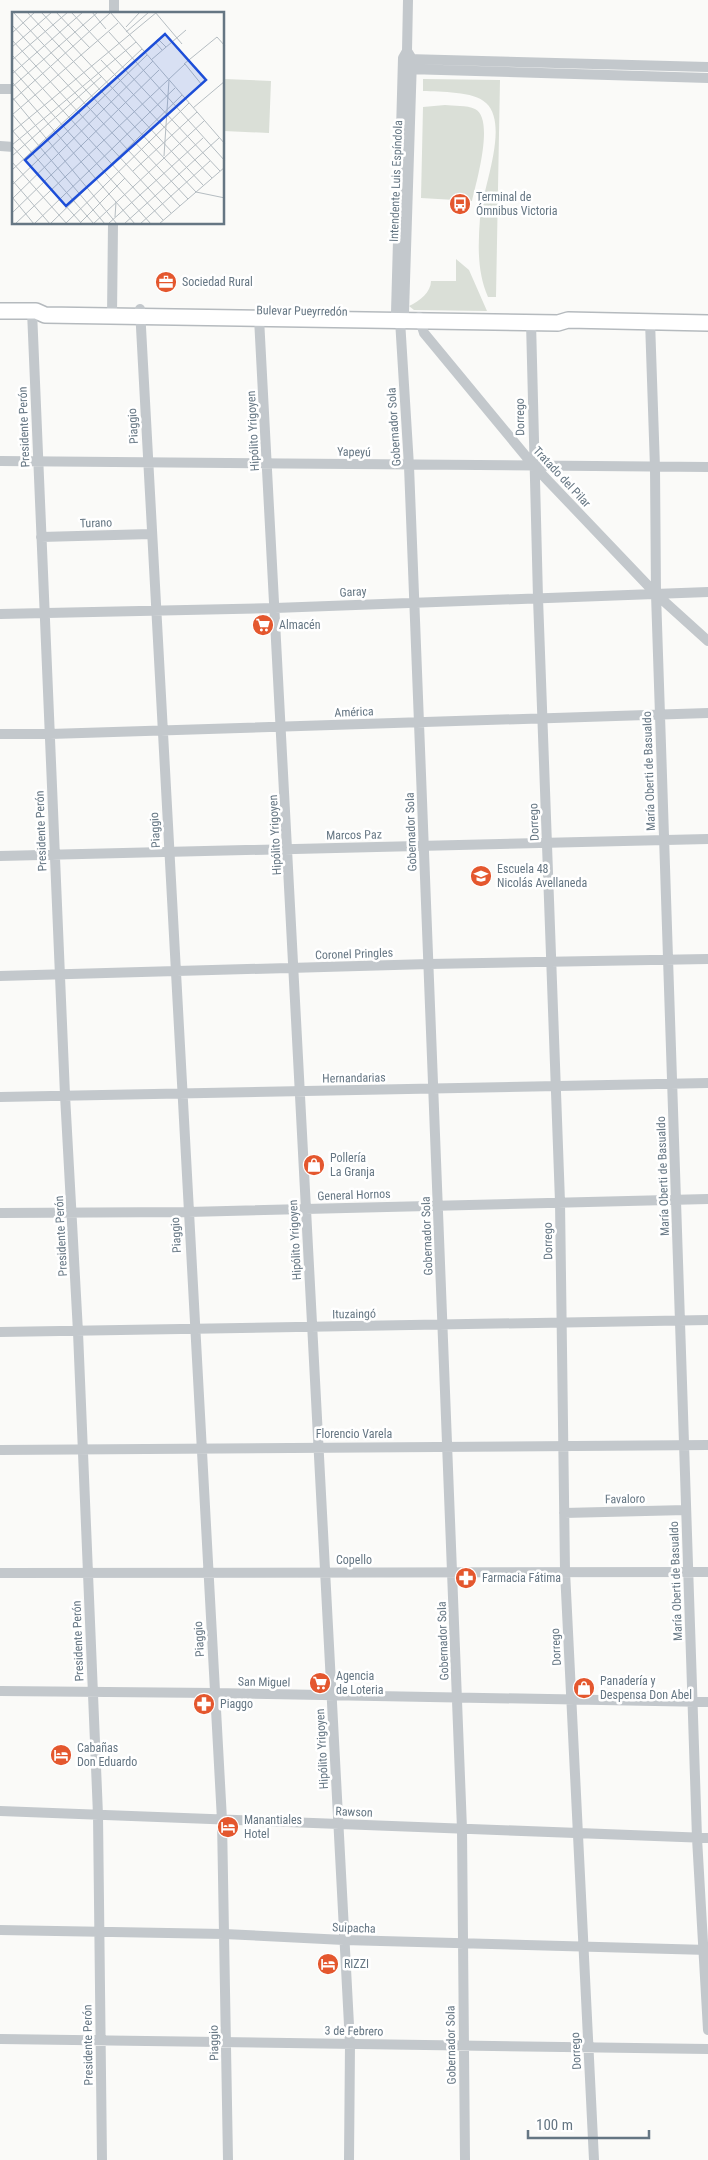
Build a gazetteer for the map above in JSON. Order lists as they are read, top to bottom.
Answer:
{
  "streets": {
    "main road": ["Bulevar Pueyrredón"],
    "street": [
      "Intendente Luis Espíndola",
      "Dorrego",
      "Piaggio",
      "Presidente Perón",
      "Gobernador Sola",
      "Hipólito Yrigoyen",
      "Yapeyú",
      "Tratado del Pilar",
      "Turano",
      "Garay",
      "América",
      "María Oberti de Basualdo",
      "Marcos Paz",
      "Coronel Pringles",
      "Hernandarias",
      "General Hornos",
      "Ituzaingó",
      "Florencio Varela",
      "Favaloro",
      "Copello",
      "San Miguel",
      "Rawson",
      "Suipacha",
      "3 de Febrero"
    ]
  },
  "crossings": [
    ["Intendente Luis Espíndola", "Bulevar Pueyrredón"],
    ["Intendente Luis Espíndola", "Gobernador Sola"],
    ["Intendente Luis Espíndola", "Tratado del Pilar"],
    ["Bulevar Pueyrredón", "Dorrego"],
    ["Bulevar Pueyrredón", "Piaggio"],
    ["Bulevar Pueyrredón", "Presidente Perón"],
    ["Bulevar Pueyrredón", "Gobernador Sola"],
    ["Bulevar Pueyrredón", "Hipólito Yrigoyen"],
    ["Bulevar Pueyrredón", "Tratado del Pilar"],
    ["Bulevar Pueyrredón", "María Oberti de Basualdo"],
    ["Dorrego", "Yapeyú"],
    ["Dorrego", "Tratado del Pilar"],
    ["Dorrego", "Garay"],
    ["Dorrego", "América"],
    ["Dorrego", "Marcos Paz"],
    ["Dorrego", "Coronel Pringles"],
    ["Dorrego", "Hernandarias"],
    ["Dorrego", "General Hornos"],
    ["Dorrego", "Ituzaingó"],
    ["Dorrego", "Florencio Varela"],
    ["Dorrego", "Favaloro"],
    ["Dorrego", "Copello"],
    ["Dorrego", "San Miguel"],
    ["Dorrego", "Rawson"],
    ["Dorrego", "Suipacha"],
    ["Dorrego", "3 de Febrero"],
    ["Piaggio", "Yapeyú"],
    ["Piaggio", "Turano"],
    ["Piaggio", "Garay"],
    ["Piaggio", "América"],
    ["Piaggio", "Marcos Paz"],
    ["Piaggio", "Coronel Pringles"],
    ["Piaggio", "Hernandarias"],
    ["Piaggio", "General Hornos"],
    ["Piaggio", "Ituzaingó"],
    ["Piaggio", "Florencio Varela"],
    ["Piaggio", "Copello"],
    ["Piaggio", "San Miguel"],
    ["Piaggio", "Rawson"],
    ["Piaggio", "Suipacha"],
    ["Piaggio", "3 de Febrero"],
    ["Presidente Perón", "Yapeyú"],
    ["Presidente Perón", "Turano"],
    ["Presidente Perón", "Garay"],
    ["Presidente Perón", "América"],
    ["Presidente Perón", "Marcos Paz"],
    ["Presidente Perón", "Coronel Pringles"],
    ["Presidente Perón", "Hernandarias"],
    ["Presidente Perón", "General Hornos"],
    ["Presidente Perón", "Ituzaingó"],
    ["Presidente Perón", "Florencio Varela"],
    ["Presidente Perón", "Copello"],
    ["Presidente Perón", "San Miguel"],
    ["Presidente Perón", "Rawson"],
    ["Presidente Perón", "Suipacha"],
    ["Presidente Perón", "3 de Febrero"],
    ["Gobernador Sola", "Yapeyú"],
    ["Gobernador Sola", "Tratado del Pilar"],
    ["Gobernador Sola", "Garay"],
    ["Gobernador Sola", "América"],
    ["Gobernador Sola", "Marcos Paz"],
    ["Gobernador Sola", "Coronel Pringles"],
    ["Gobernador Sola", "Hernandarias"],
    ["Gobernador Sola", "General Hornos"],
    ["Gobernador Sola", "Ituzaingó"],
    ["Gobernador Sola", "Florencio Varela"],
    ["Gobernador Sola", "Copello"],
    ["Gobernador Sola", "San Miguel"],
    ["Gobernador Sola", "Rawson"],
    ["Gobernador Sola", "Suipacha"],
    ["Gobernador Sola", "3 de Febrero"],
    ["Hipólito Yrigoyen", "Yapeyú"],
    ["Hipólito Yrigoyen", "Garay"],
    ["Hipólito Yrigoyen", "América"],
    ["Hipólito Yrigoyen", "Marcos Paz"],
    ["Hipólito Yrigoyen", "Coronel Pringles"],
    ["Hipólito Yrigoyen", "Hernandarias"],
    ["Hipólito Yrigoyen", "General Hornos"],
    ["Hipólito Yrigoyen", "Ituzaingó"],
    ["Hipólito Yrigoyen", "Florencio Varela"],
    ["Hipólito Yrigoyen", "Copello"],
    ["Hipólito Yrigoyen", "San Miguel"],
    ["Hipólito Yrigoyen", "Rawson"],
    ["Hipólito Yrigoyen", "Suipacha"],
    ["Hipólito Yrigoyen", "3 de Febrero"],
    ["Yapeyú", "Tratado del Pilar"],
    ["Yapeyú", "María Oberti de Basualdo"],
    ["Tratado del Pilar", "Garay"],
    ["Tratado del Pilar", "María Oberti de Basualdo"],
    ["Garay", "María Oberti de Basualdo"],
    ["América", "María Oberti de Basualdo"],
    ["María Oberti de Basualdo", "Marcos Paz"],
    ["María Oberti de Basualdo", "Coronel Pringles"],
    ["María Oberti de Basualdo", "Hernandarias"],
    ["María Oberti de Basualdo", "General Hornos"],
    ["María Oberti de Basualdo", "Ituzaingó"],
    ["María Oberti de Basualdo", "Florencio Varela"],
    ["María Oberti de Basualdo", "Favaloro"],
    ["María Oberti de Basualdo", "Copello"],
    ["María Oberti de Basualdo", "San Miguel"],
    ["María Oberti de Basualdo", "Rawson"],
    ["María Oberti de Basualdo", "Suipacha"]
  ],
  "places": {
    "bus stop": ["Terminal de Ómnibus Victoria"],
    "office": ["Sociedad Rural"],
    "supermarket": ["Almacén", "Agencia de Loteria"],
    "school or university": ["Escuela 48 Nicolás Avellaneda"],
    "shop": ["Pollería La Granja", "Panadería y Despensa Don Abel"],
    "pharmacy": ["Farmacia Fátima", "Piaggo"],
    "hotel": ["Cabañas Don Eduardo", "Manantiales Hotel", "RIZZI"]
  },
  "scale_bar": "100 m"
}
